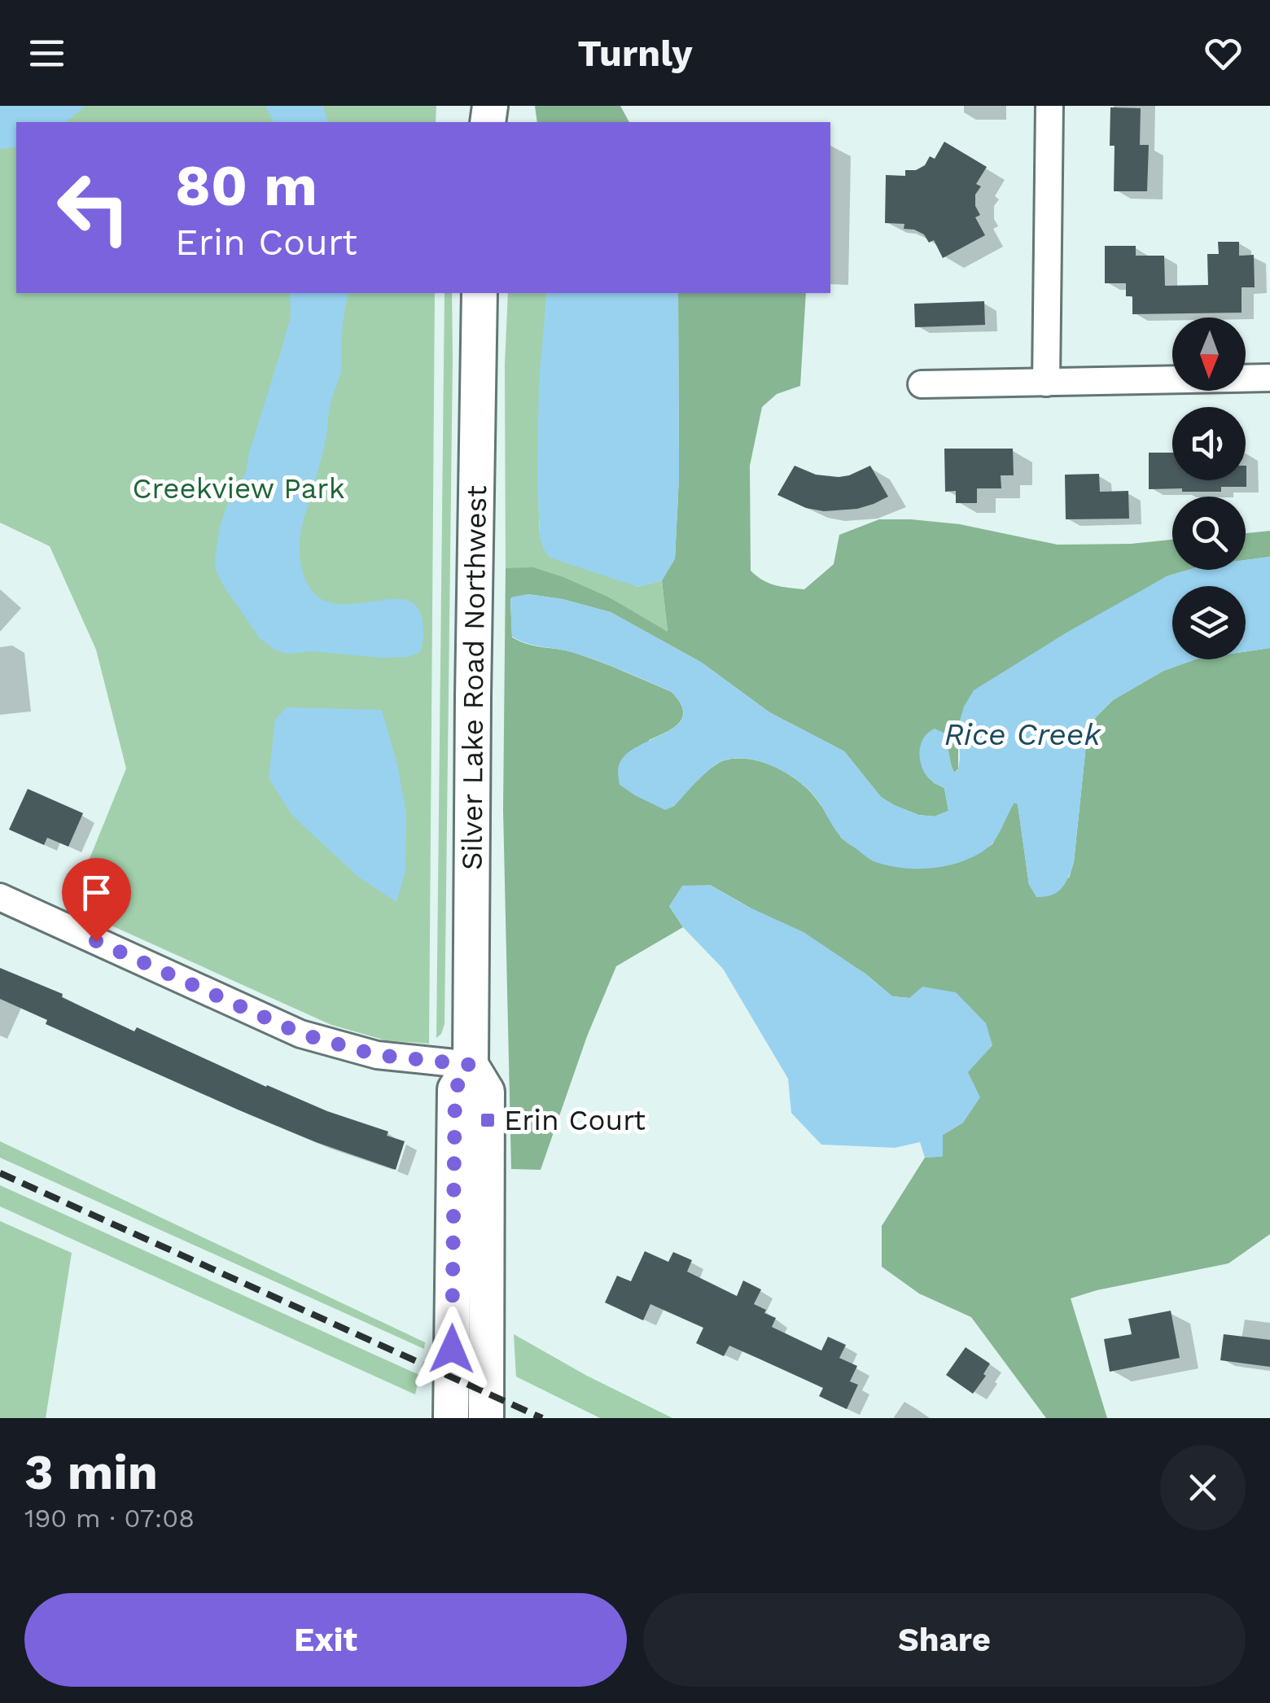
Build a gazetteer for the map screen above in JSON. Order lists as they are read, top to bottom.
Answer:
{
  "streets": {
    "main road": ["Silver Lake Road Northwest"]
  },
  "water": ["Rice Creek"],
  "parks": ["Creekview Park"],
  "places": {
    "transit": ["Erin Court"]
  },
  "north": "bottom",
  "page": {
    "header": "Turnly",
    "turn": ["80 m", "Erin Court"],
    "heading": ["3 min", "190 m · 07:08"],
    "buttons": ["Exit", "Share"]
  }
}
